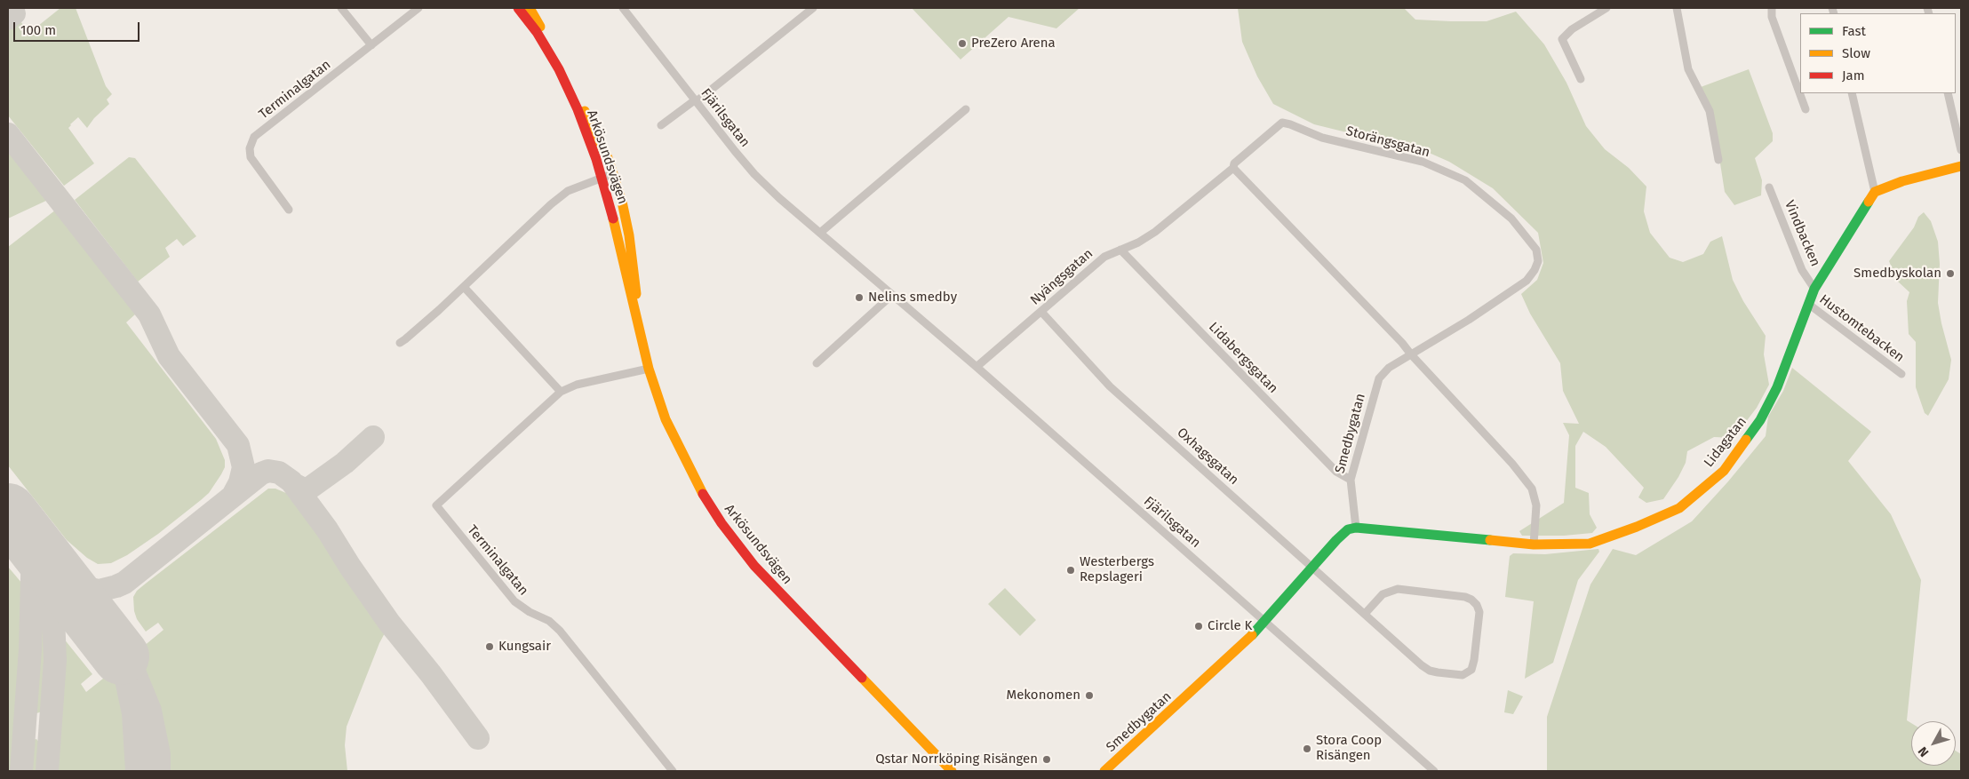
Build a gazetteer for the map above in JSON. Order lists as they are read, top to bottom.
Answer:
{
  "streets": {
    "main road": ["Arkösundsvägen", "Smedbygatan", "Lidagatan"],
    "street": [
      "Terminalgatan",
      "Fjärilsgatan",
      "Storängsgatan",
      "Vindbacken",
      "Nyängsgatan",
      "Hustomtebacken",
      "Lidabergsgatan",
      "Oxhagsgatan"
    ]
  },
  "crossings": [
    ["Terminalgatan", "Arkösundsvägen"],
    ["Fjärilsgatan", "Nyängsgatan"],
    ["Fjärilsgatan", "Smedbygatan"],
    ["Storängsgatan", "Nyängsgatan"],
    ["Storängsgatan", "Smedbygatan"],
    ["Vindbacken", "Lidagatan"],
    ["Nyängsgatan", "Lidabergsgatan"],
    ["Nyängsgatan", "Oxhagsgatan"],
    ["Hustomtebacken", "Lidagatan"],
    ["Lidabergsgatan", "Smedbygatan"],
    ["Smedbygatan", "Lidagatan"],
    ["Smedbygatan", "Oxhagsgatan"]
  ],
  "places": [
    "PreZero Arena",
    "Smedbyskolan",
    "Nelins smedby",
    "Westerbergs Repslageri",
    "Circle K",
    "Kungsair",
    "Mekonomen",
    "Stora Coop Risängen",
    "Qstar Norrköping Risängen"
  ],
  "legend": ["Fast", "Slow", "Jam"],
  "scale_bar": "100 m",
  "north": "bottom left"
}
